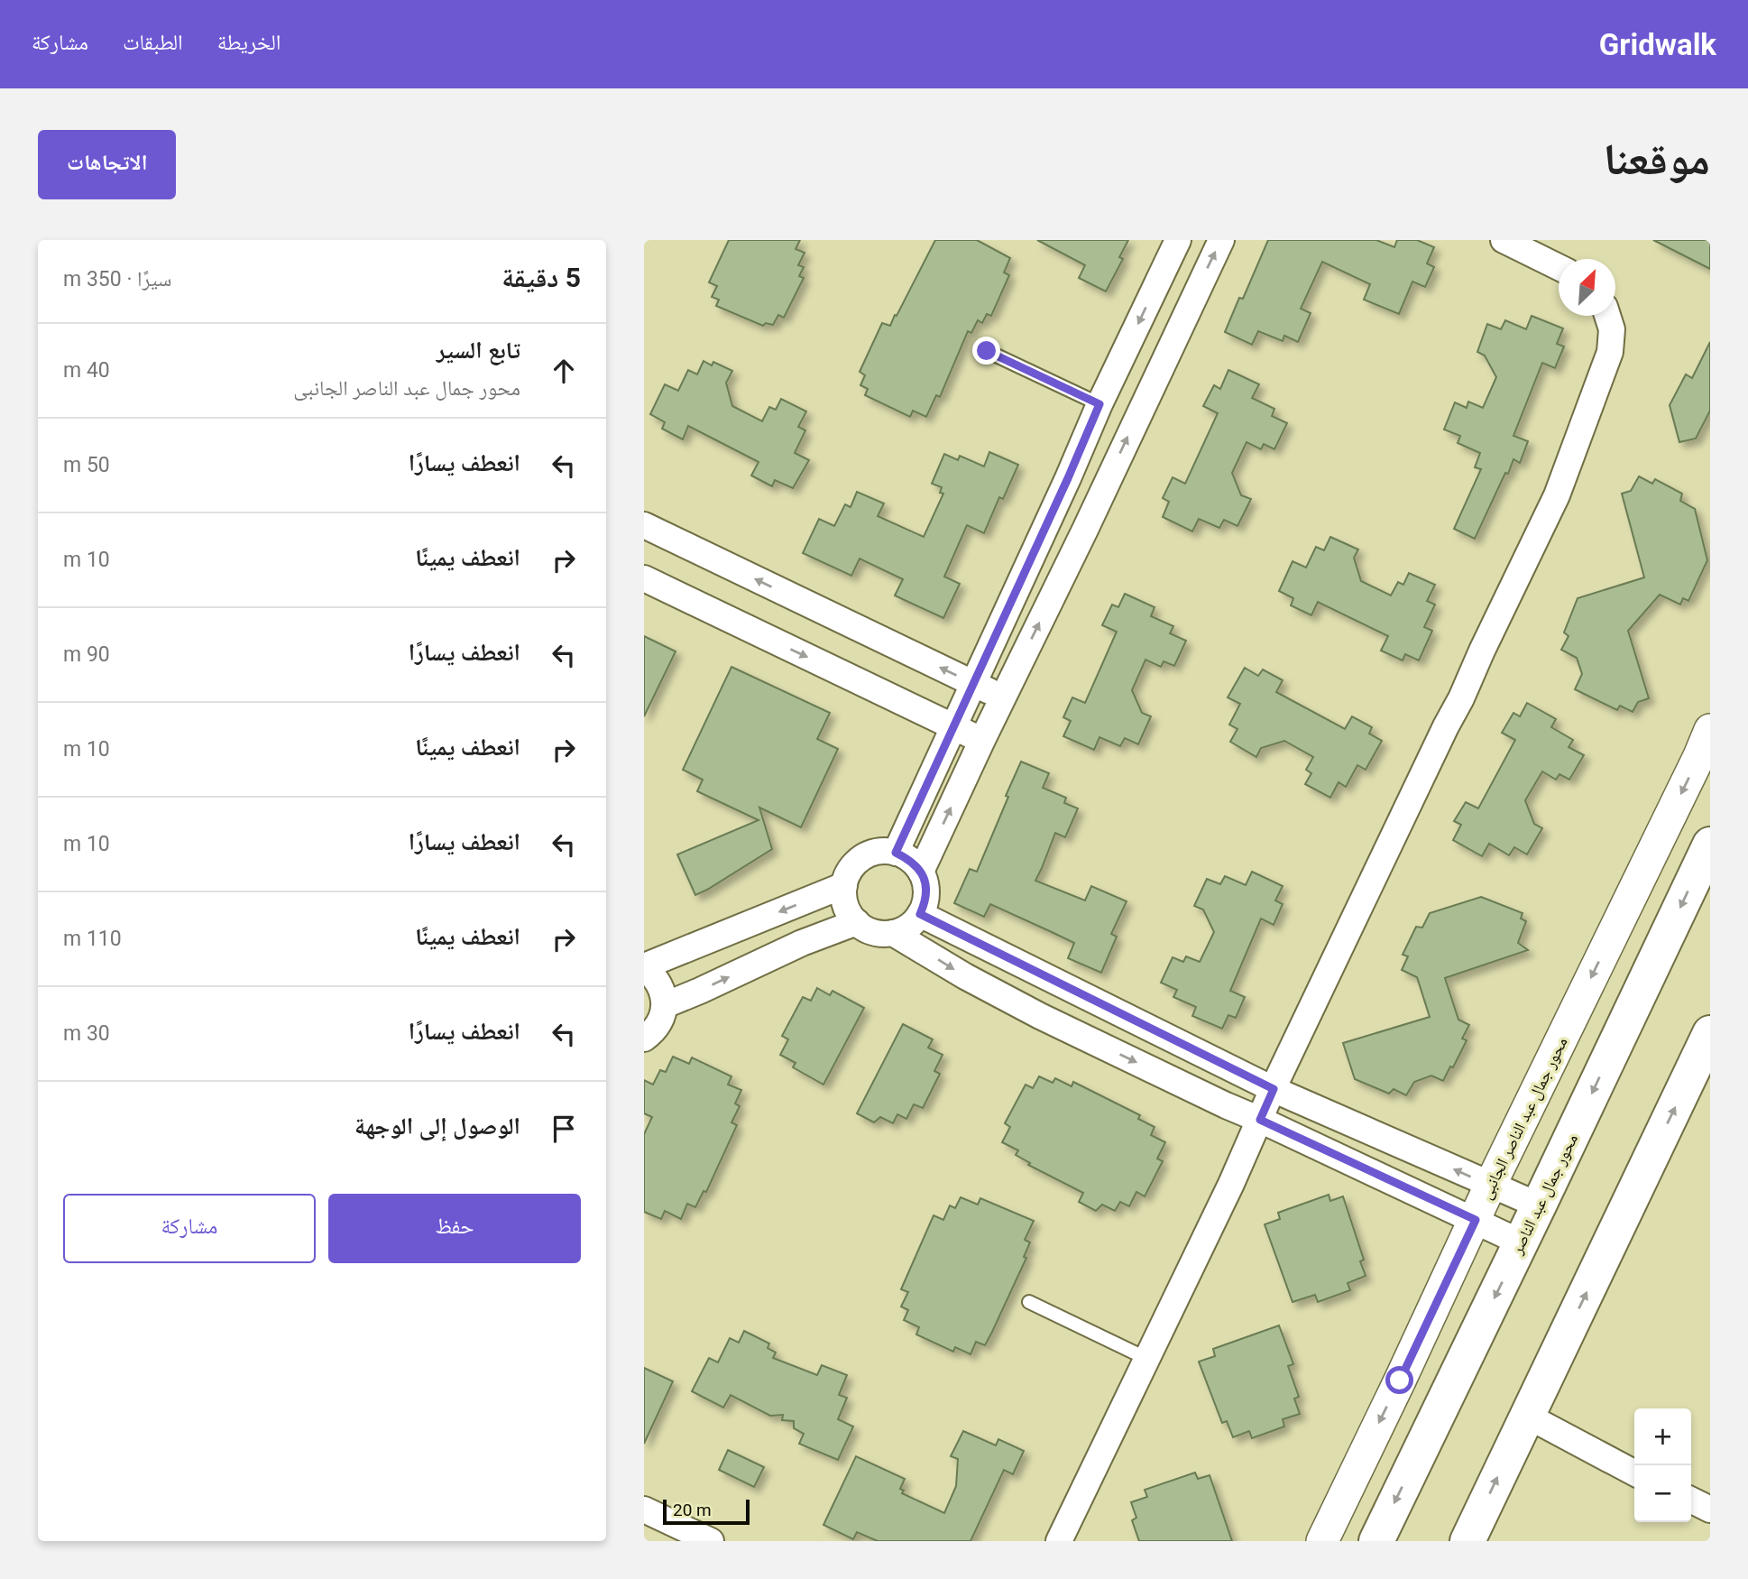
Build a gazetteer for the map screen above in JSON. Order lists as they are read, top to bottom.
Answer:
{
  "streets": {
    "main road": ["محور جمال عبد الناصر"],
    "street": ["محور جمال عبد الناصر الجانبى"]
  },
  "scale_bar": "20 m",
  "north": "top right",
  "page": {
    "header": "Gridwalk",
    "nav": ["الخريطة", "الطبقات", "مشاركة"],
    "title": "موقعنا",
    "buttons": [
      "الاتجاهات",
      ["حفظ", "مشاركة"]
    ],
    "heading": ["5 دقيقة", "سيرًا · 350 m"],
    "list": [
      ["تابع السير", "محور جمال عبد الناصر الجانبى", "40 m"],
      ["انعطف يسارًا", "50 m"],
      ["انعطف يمينًا", "10 m"],
      ["انعطف يسارًا", "90 m"],
      ["انعطف يمينًا", "10 m"],
      ["انعطف يسارًا", "10 m"],
      ["انعطف يمينًا", "110 m"],
      ["انعطف يسارًا", "30 m"],
      "الوصول إلى الوجهة"
    ],
    "map_buttons": ["+", "−"],
    "scale": "20 m"
  }
}
